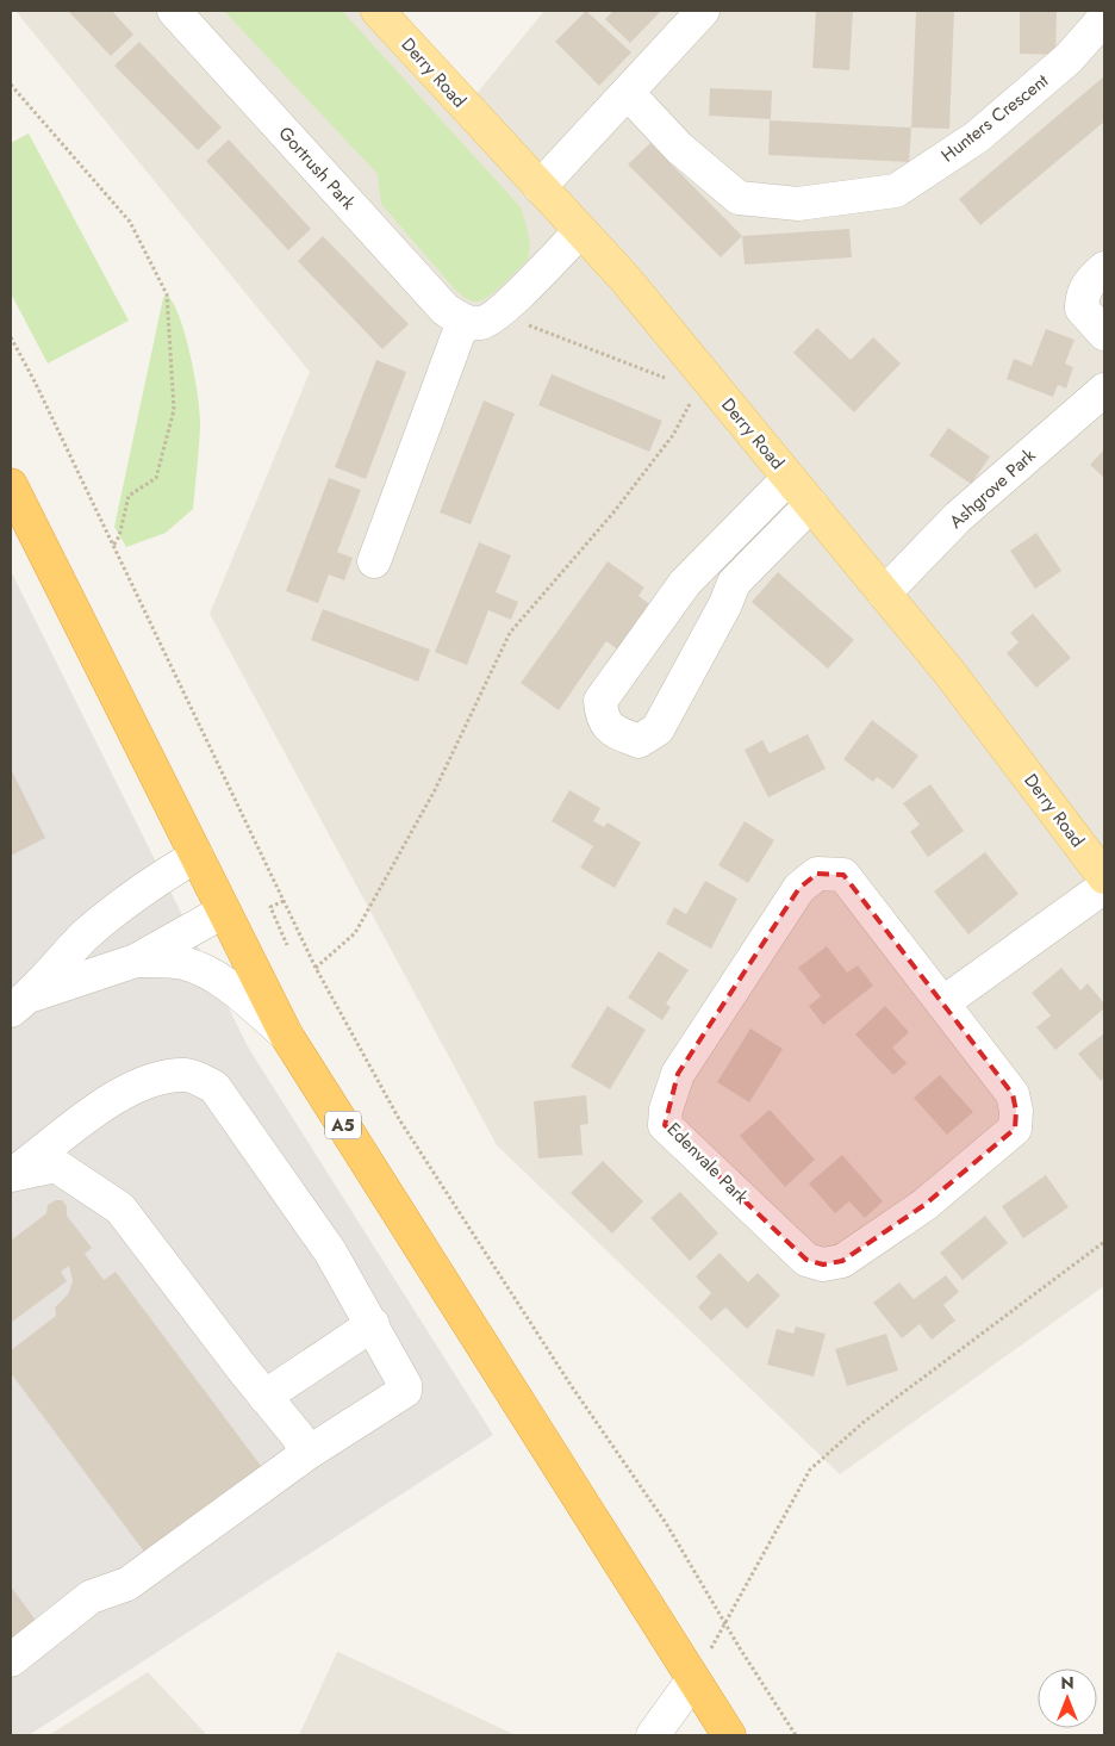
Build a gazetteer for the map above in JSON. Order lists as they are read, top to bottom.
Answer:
{
  "streets": {
    "highway": ["A5"],
    "main road": ["Derry Road"],
    "street": [
      "Hunters Crescent",
      "Gortrush Park",
      "Ashgrove Park",
      "Edenvale Park"
    ]
  },
  "crossings": [
    ["Derry Road", "Ashgrove Park"]
  ],
  "north": "top"
}
